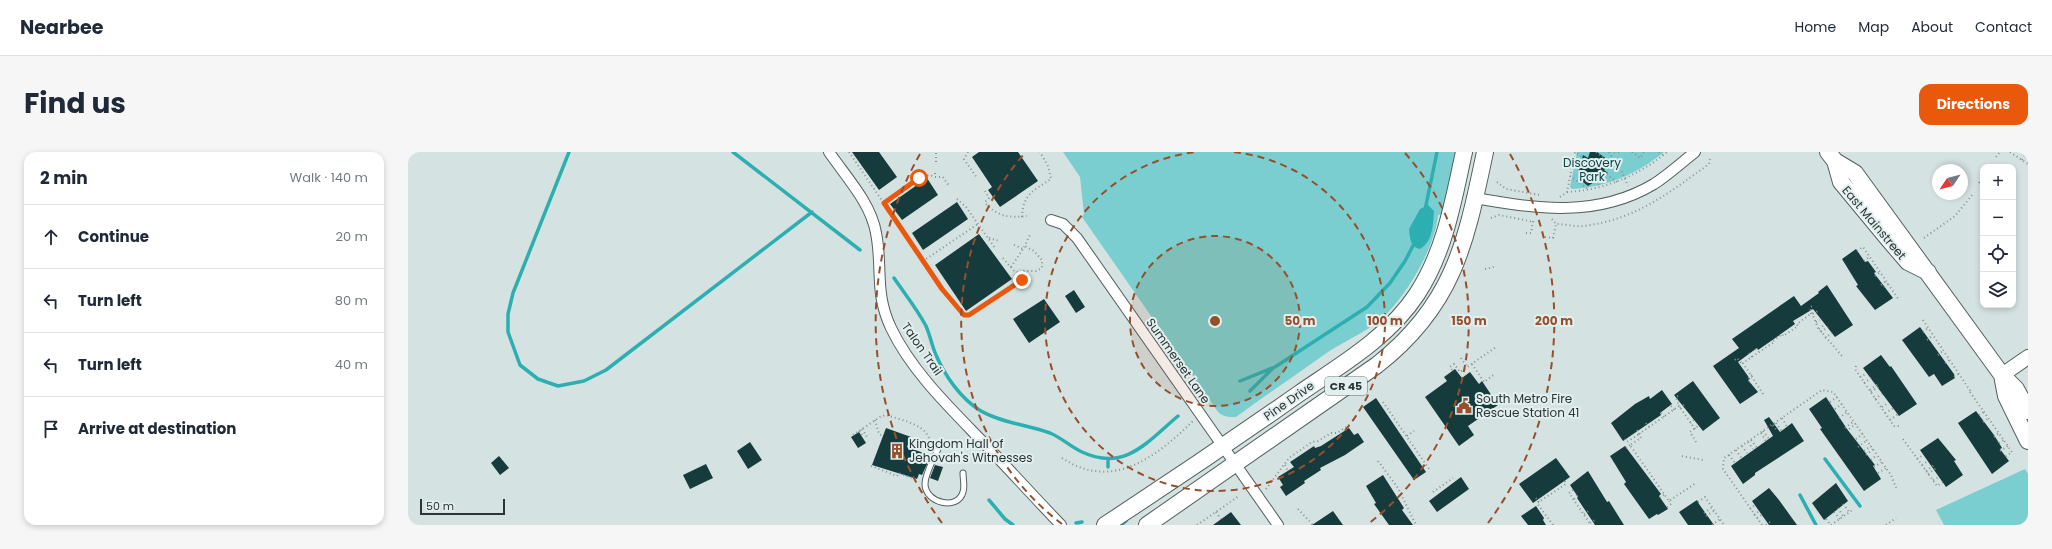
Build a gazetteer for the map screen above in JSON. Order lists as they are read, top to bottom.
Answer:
{
  "streets": {
    "main road": ["East Mainstreet", "CR 45", "Pine Drive"],
    "street": ["Talon Trail", "Summerset Lane"]
  },
  "crossings": [
    ["Summerset Lane", "Pine Drive"]
  ],
  "parks": ["Discovery Park"],
  "places": {
    "public building": ["South Metro Fire Rescue Station 41"],
    "building": ["Kingdom Hall of Jehovah's Witnesses"]
  },
  "scale_bar": "50 m",
  "north": "bottom left",
  "page": {
    "header": "Nearbee",
    "nav": [
      "Home",
      "Map",
      "About",
      "Contact"
    ],
    "title": "Find us",
    "buttons": "Directions",
    "heading": ["2 min", "Walk · 140 m"],
    "map_buttons": ["+", "−"],
    "list": [
      ["Continue", "20 m"],
      ["Turn left", "80 m"],
      ["Turn left", "40 m"],
      "Arrive at destination"
    ],
    "scale": "50 m"
  },
  "rings": [
    "50 m",
    "100 m",
    "150 m",
    "200 m"
  ]
}
